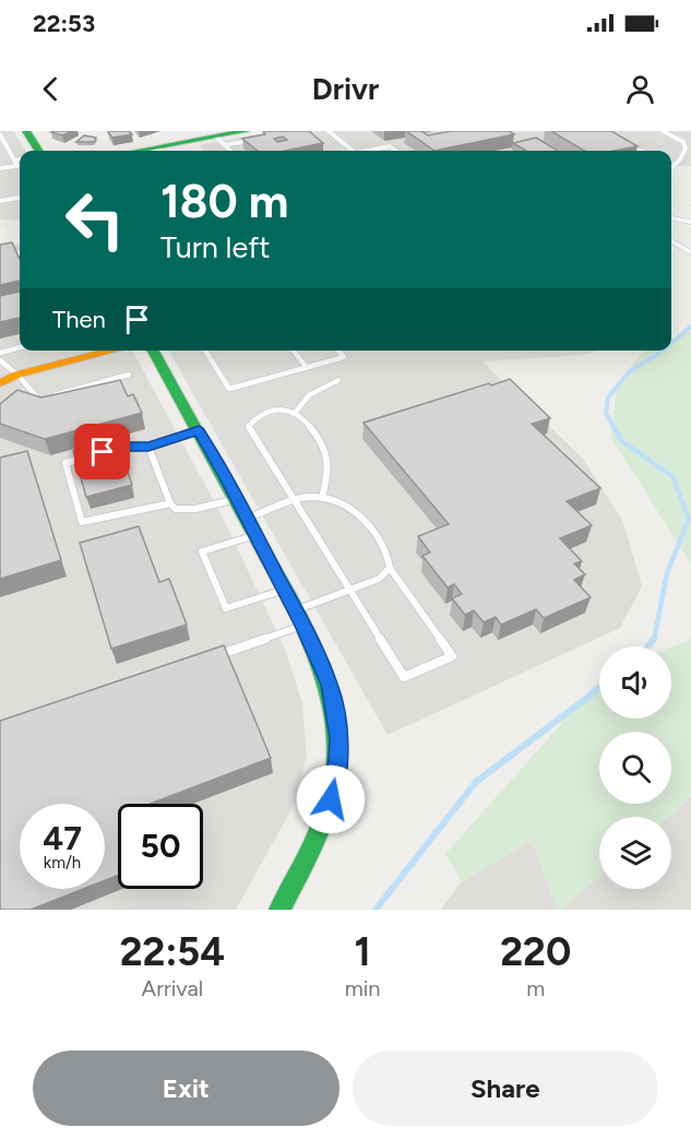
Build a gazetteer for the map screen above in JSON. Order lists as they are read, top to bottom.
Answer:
{
  "page": {
    "status": "22:53",
    "header": "Drivr",
    "turn": ["180 m", "Turn left"],
    "then": "Then",
    "speed": "47 km/h",
    "limit": "50",
    "eta": [
      "22:54",
      "Arrival",
      "1",
      "min",
      "220",
      "m"
    ],
    "buttons": ["Exit", "Share"]
  }
}
